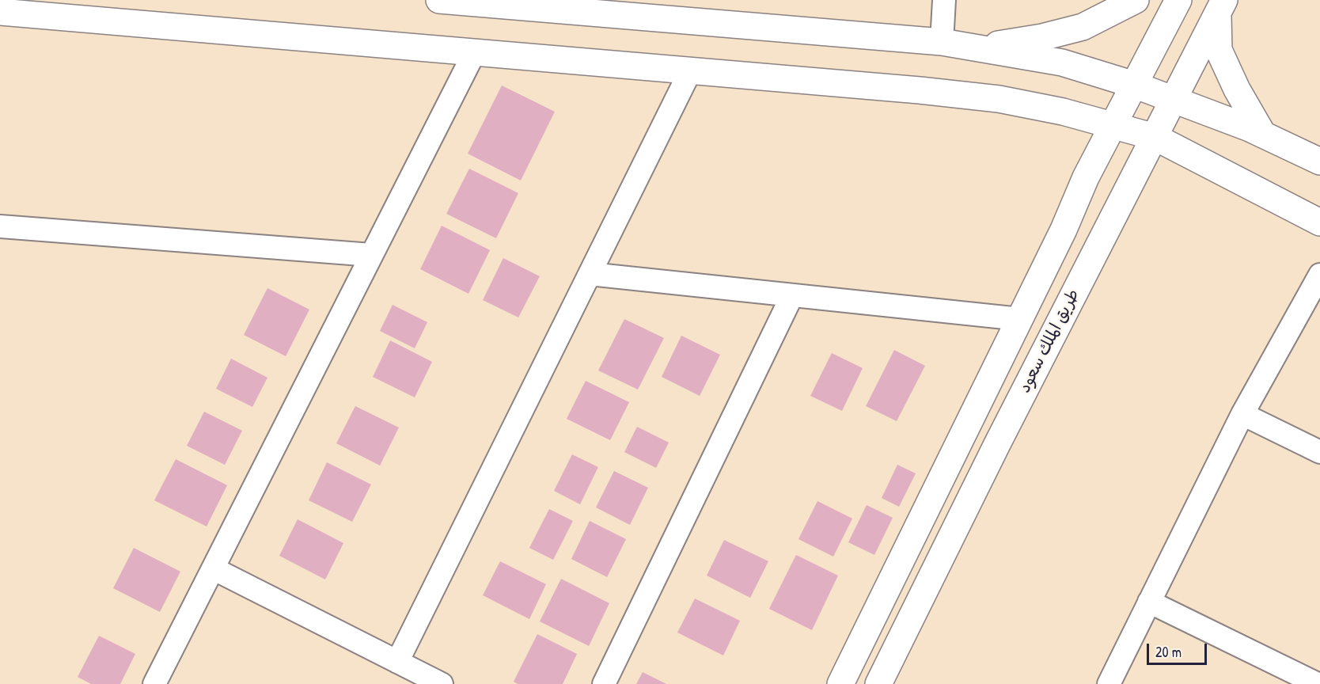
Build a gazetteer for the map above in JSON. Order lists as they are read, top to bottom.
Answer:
{
  "streets": {
    "street": ["طريق الملك سعود"]
  },
  "scale_bar": "20 m"
}
